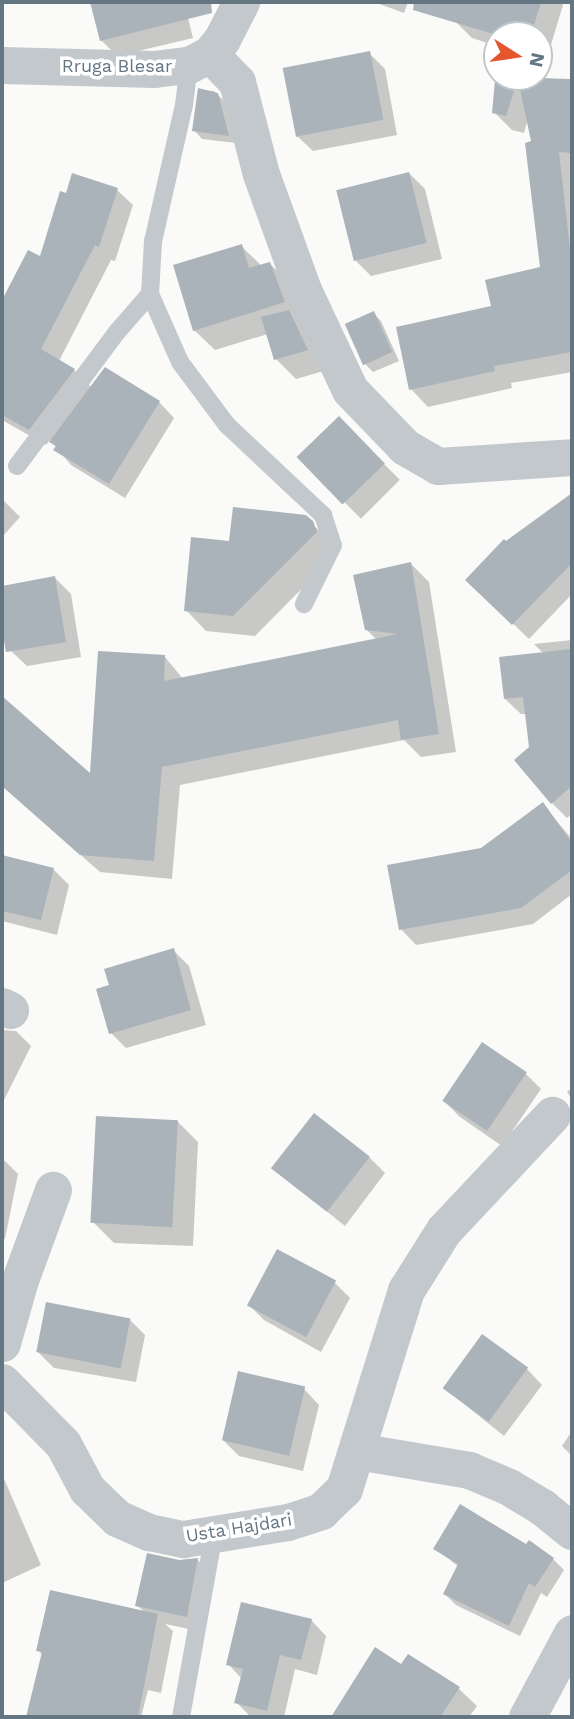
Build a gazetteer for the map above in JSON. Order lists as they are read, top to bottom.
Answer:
{
  "streets": {
    "street": ["Rruga Blesar", "Usta Hajdari"]
  },
  "north": "right"
}
